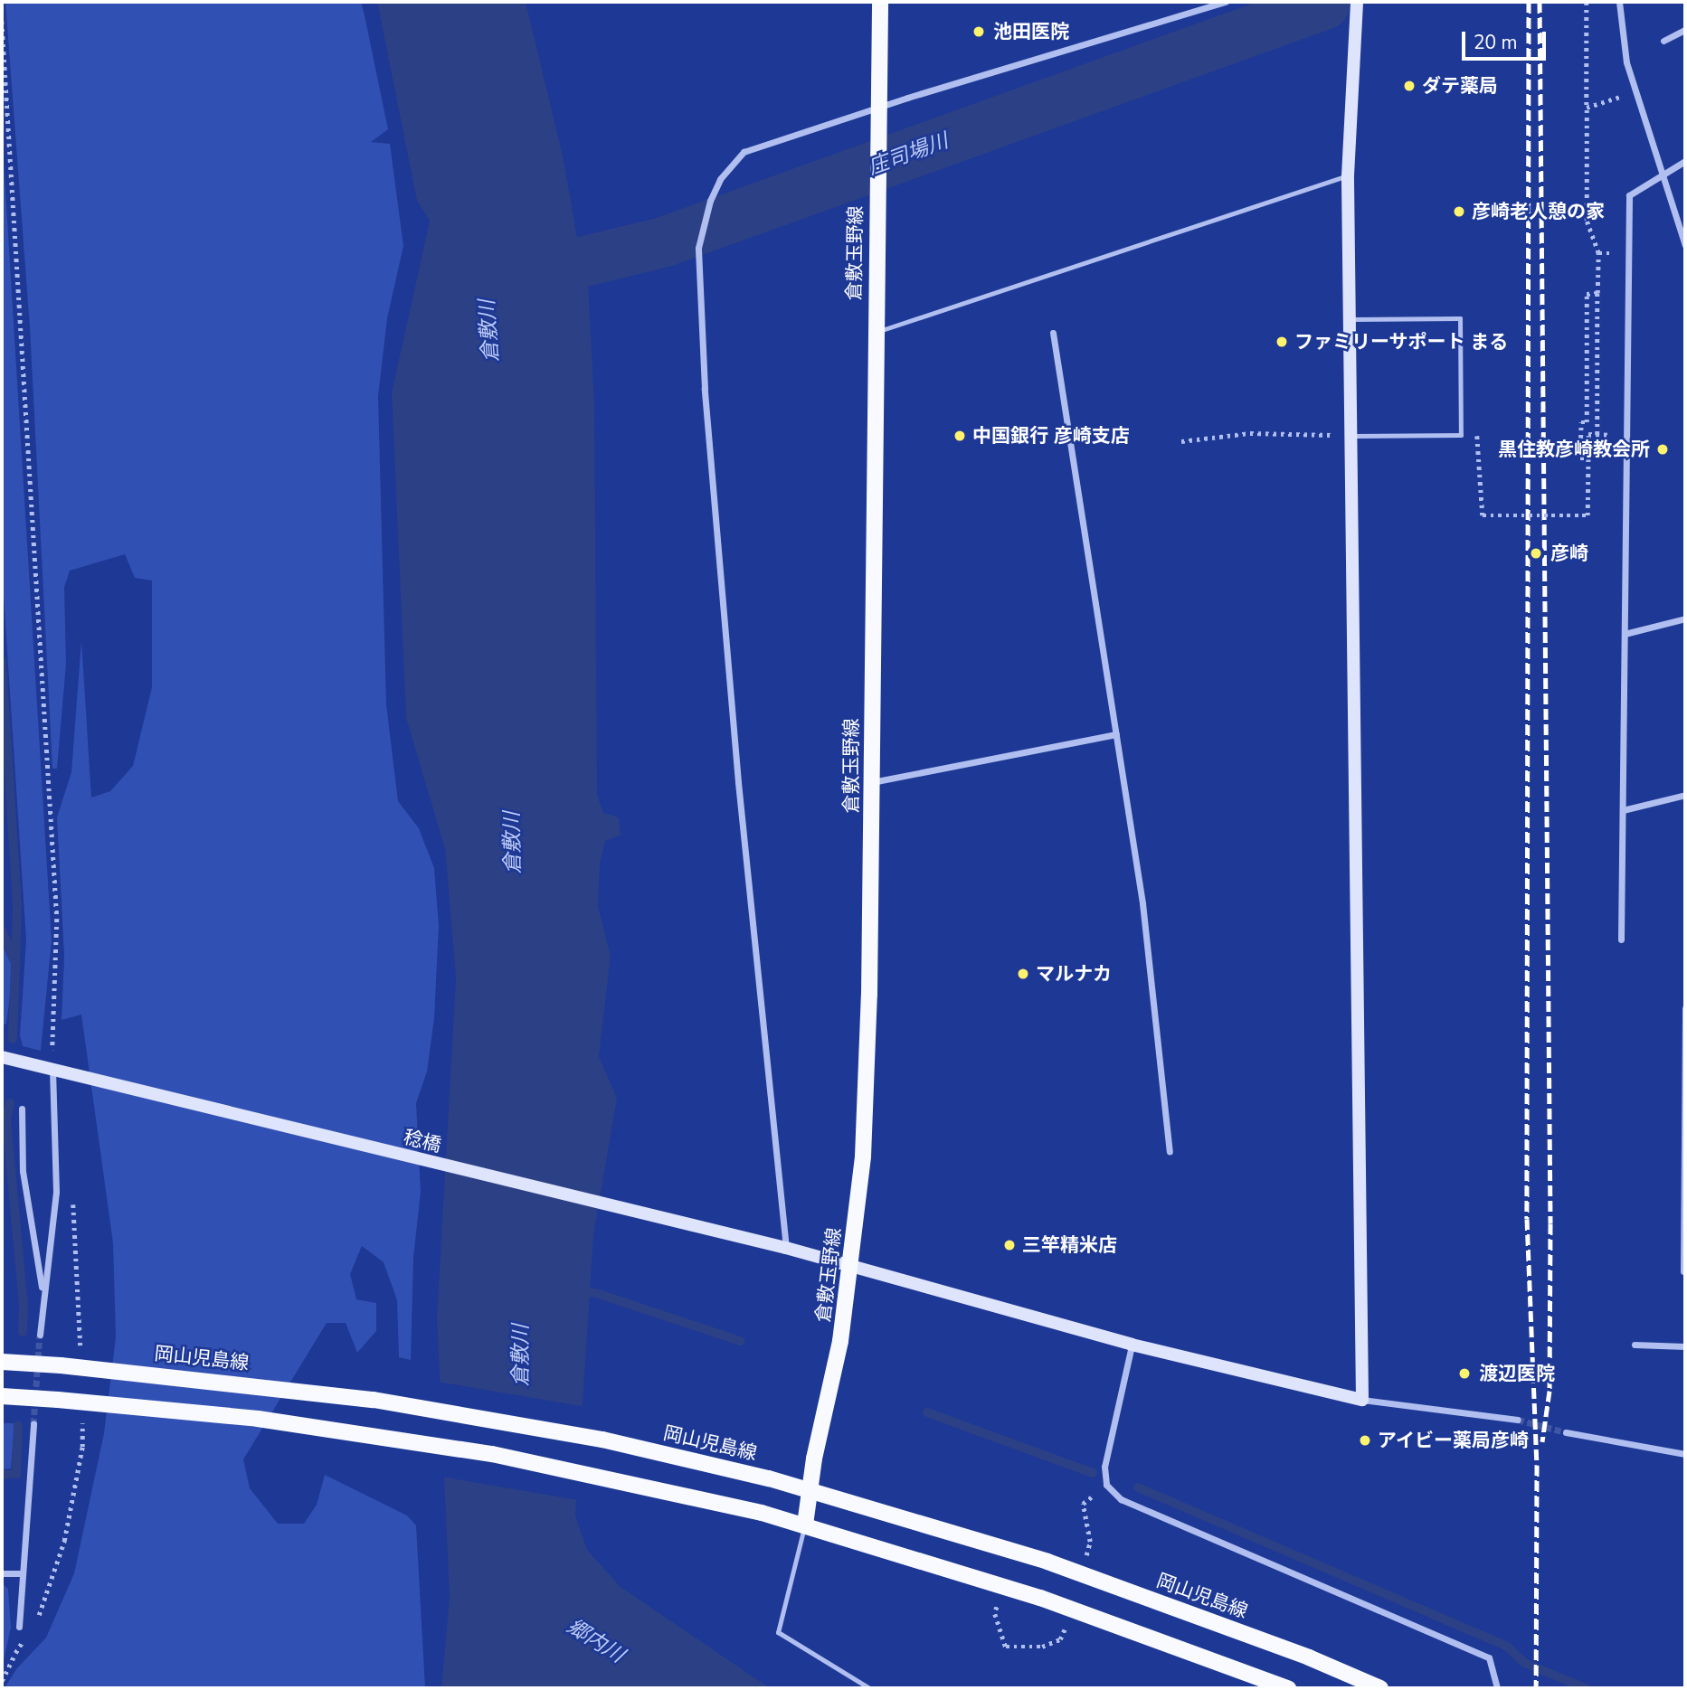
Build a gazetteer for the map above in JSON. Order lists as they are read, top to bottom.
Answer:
{
  "streets": {
    "main road": ["倉敷玉野線", "岡山児島線"],
    "street": ["稔橋"]
  },
  "crossings": [
    ["倉敷玉野線", "稔橋"],
    ["倉敷玉野線", "岡山児島線"]
  ],
  "water": ["庄司場川", "倉敷川", "郷内川"],
  "places": [
    "池田医院",
    "ダテ薬局",
    "彦崎老人憩の家",
    "ファミリーサポート まる",
    "中国銀行 彦崎支店",
    "黒住教彦崎教会所",
    "彦崎",
    "マルナカ",
    "三竿精米店",
    "渡辺医院",
    "アイビー薬局彦崎"
  ],
  "scale_bar": "20 m"
}
